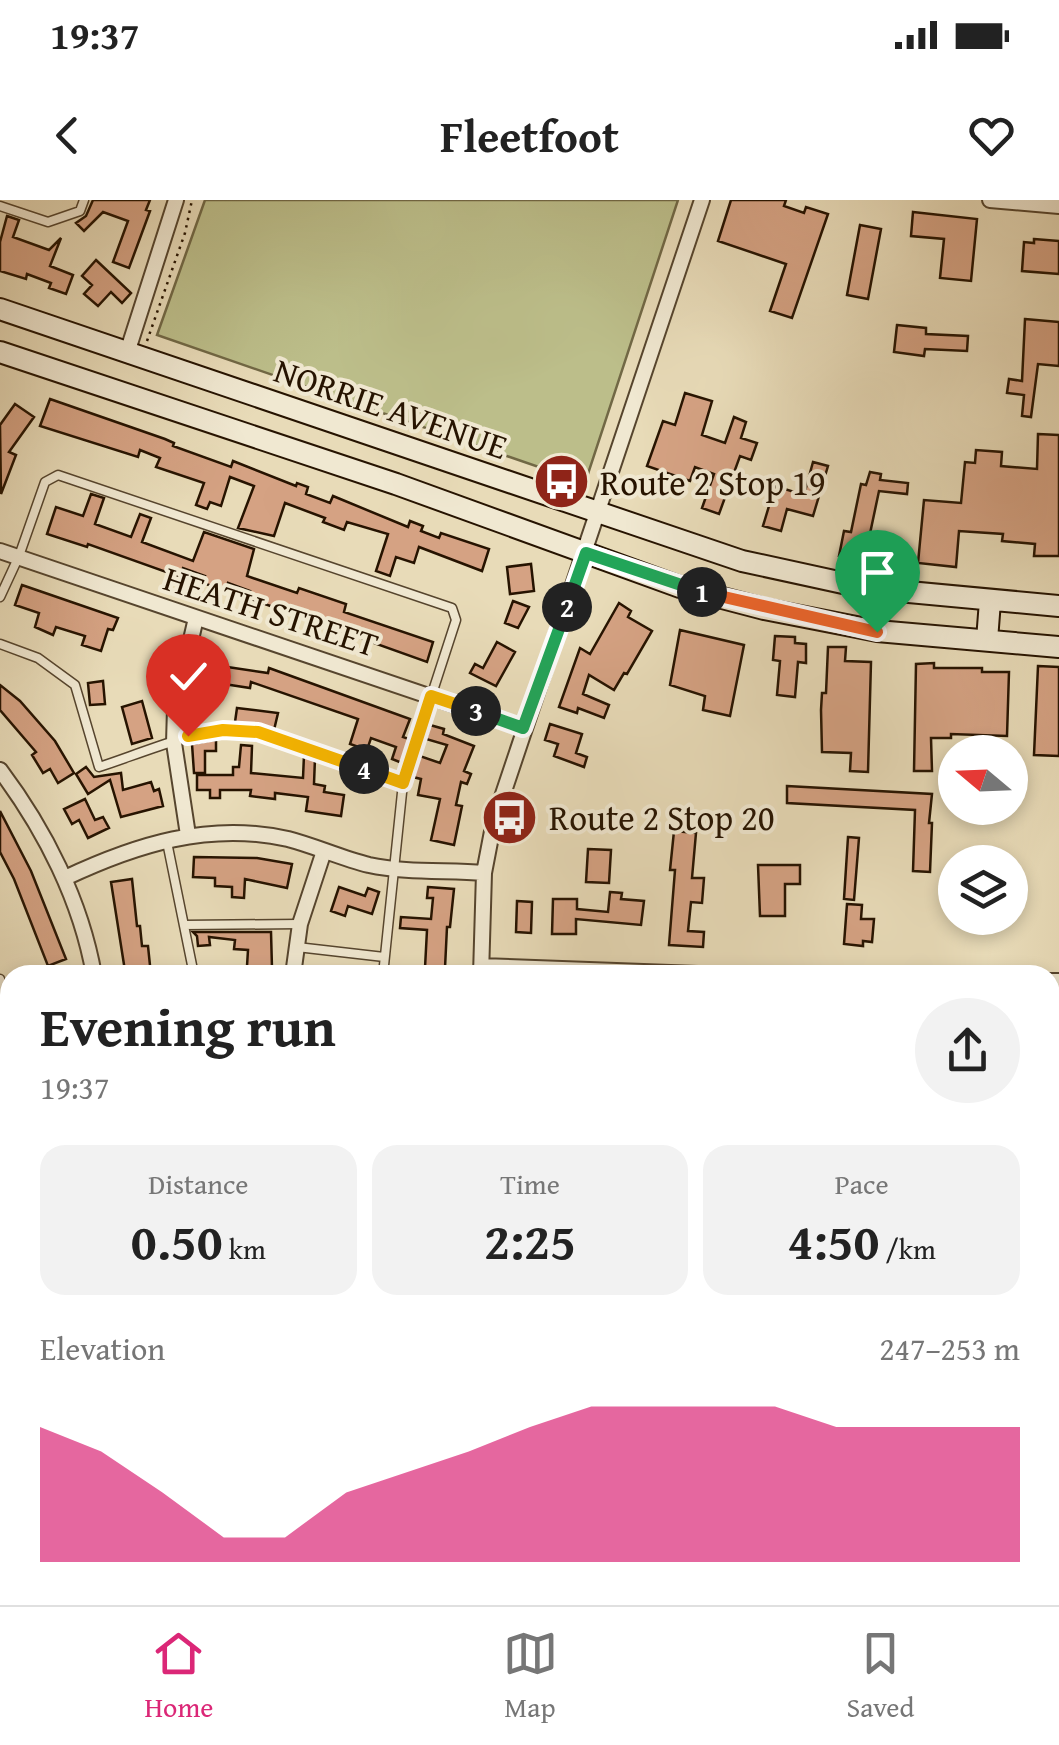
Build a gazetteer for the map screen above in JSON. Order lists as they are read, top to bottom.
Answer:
{
  "streets": {
    "main road": ["NORRIE AVENUE"],
    "street": ["HEATH STREET"]
  },
  "places": {
    "bus stop": ["Route 2 Stop 19", "Route 2 Stop 20"]
  },
  "north": "left",
  "page": {
    "status": "19:37",
    "header": "Fleetfoot",
    "pins": [
      "1",
      "2",
      "3",
      "4"
    ],
    "heading": ["Evening run", "19:37"],
    "stats": [
      ["Distance", "0.50 km"],
      ["Time", "2:25"],
      ["Pace", "4:50 /km"]
    ],
    "chart": ["Elevation", "247–253 m"],
    "tabs": ["Home", "Map", "Saved"]
  }
}
